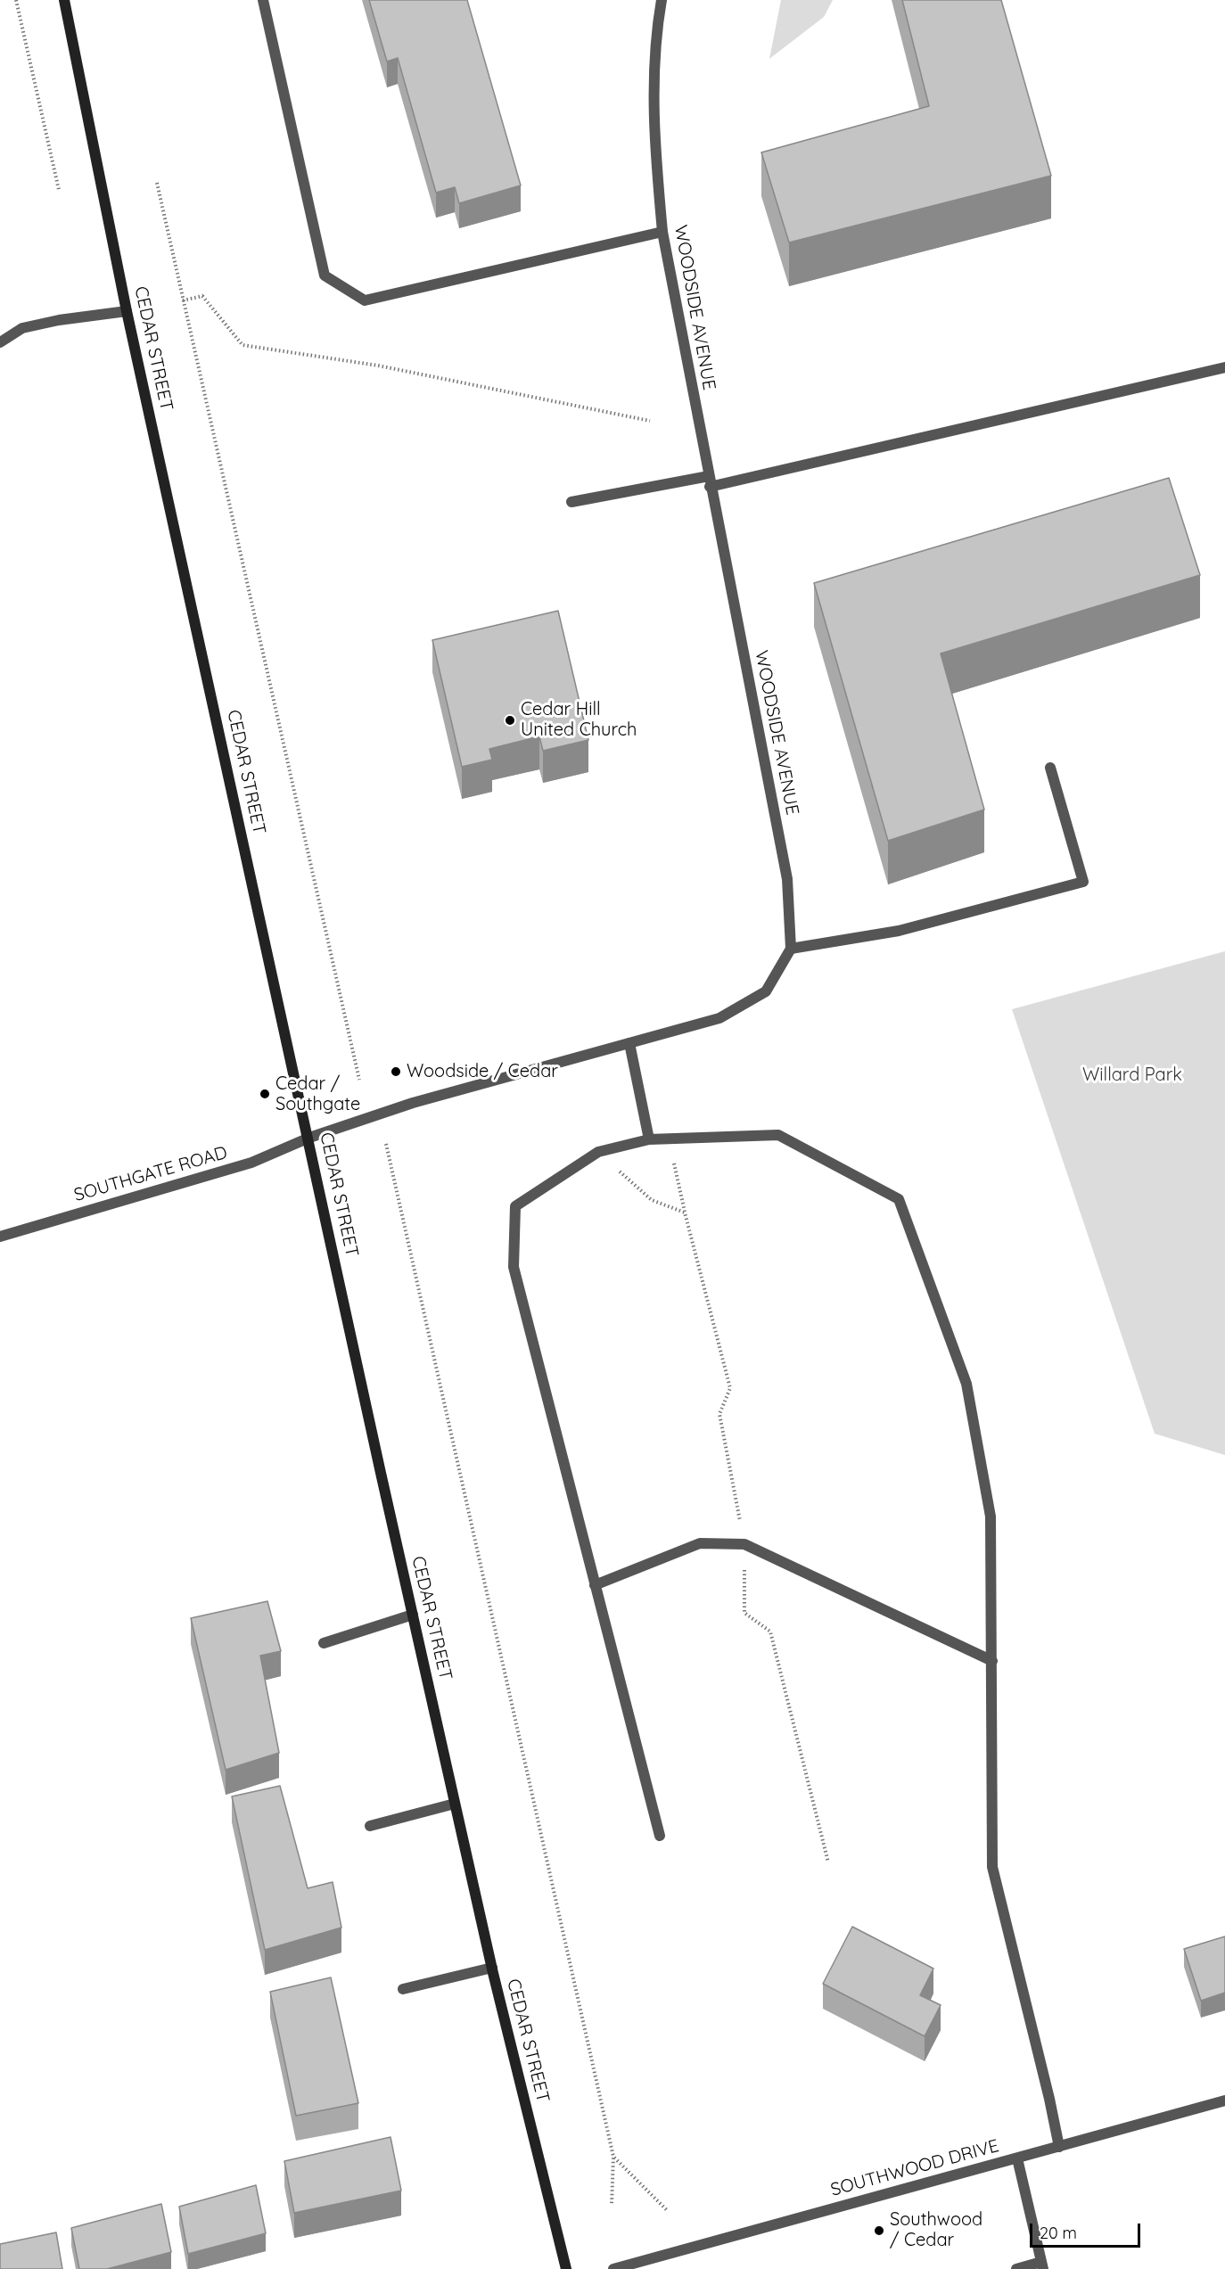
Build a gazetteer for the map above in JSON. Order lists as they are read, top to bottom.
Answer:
{
  "streets": {
    "main road": ["CEDAR STREET"],
    "street": ["WOODSIDE AVENUE", "SOUTHGATE ROAD", "SOUTHWOOD DRIVE"]
  },
  "crossings": [
    ["CEDAR STREET", "SOUTHGATE ROAD"]
  ],
  "parks": ["Willard Park"],
  "places": [
    "Cedar Hill United Church",
    "Woodside / Cedar",
    "Cedar / Southgate",
    "Southwood / Cedar"
  ],
  "scale_bar": "20 m"
}
